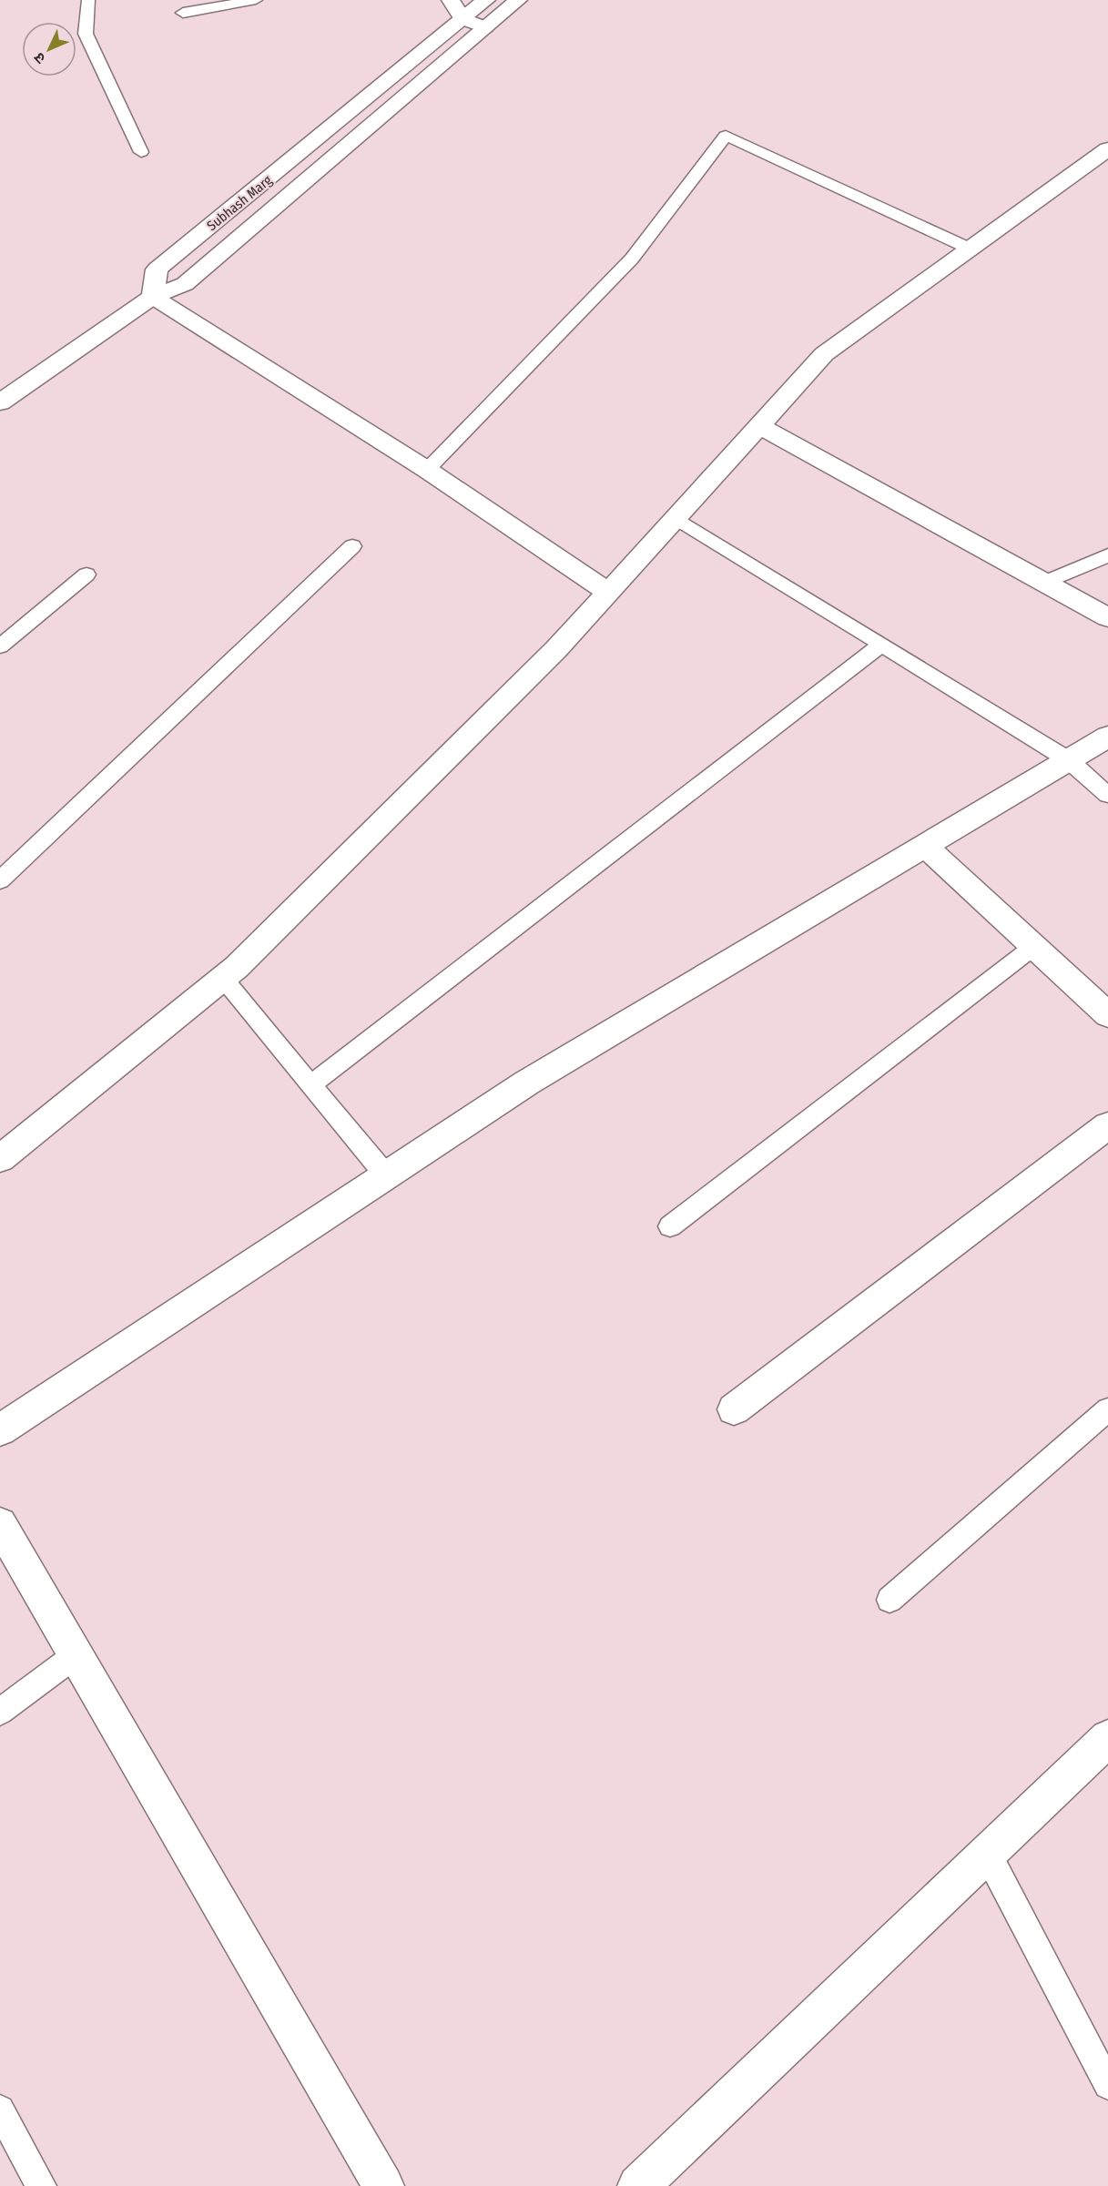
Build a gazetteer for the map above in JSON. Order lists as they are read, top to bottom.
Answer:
{
  "streets": {
    "street": ["Subhash Marg"]
  },
  "north": "bottom left"
}
